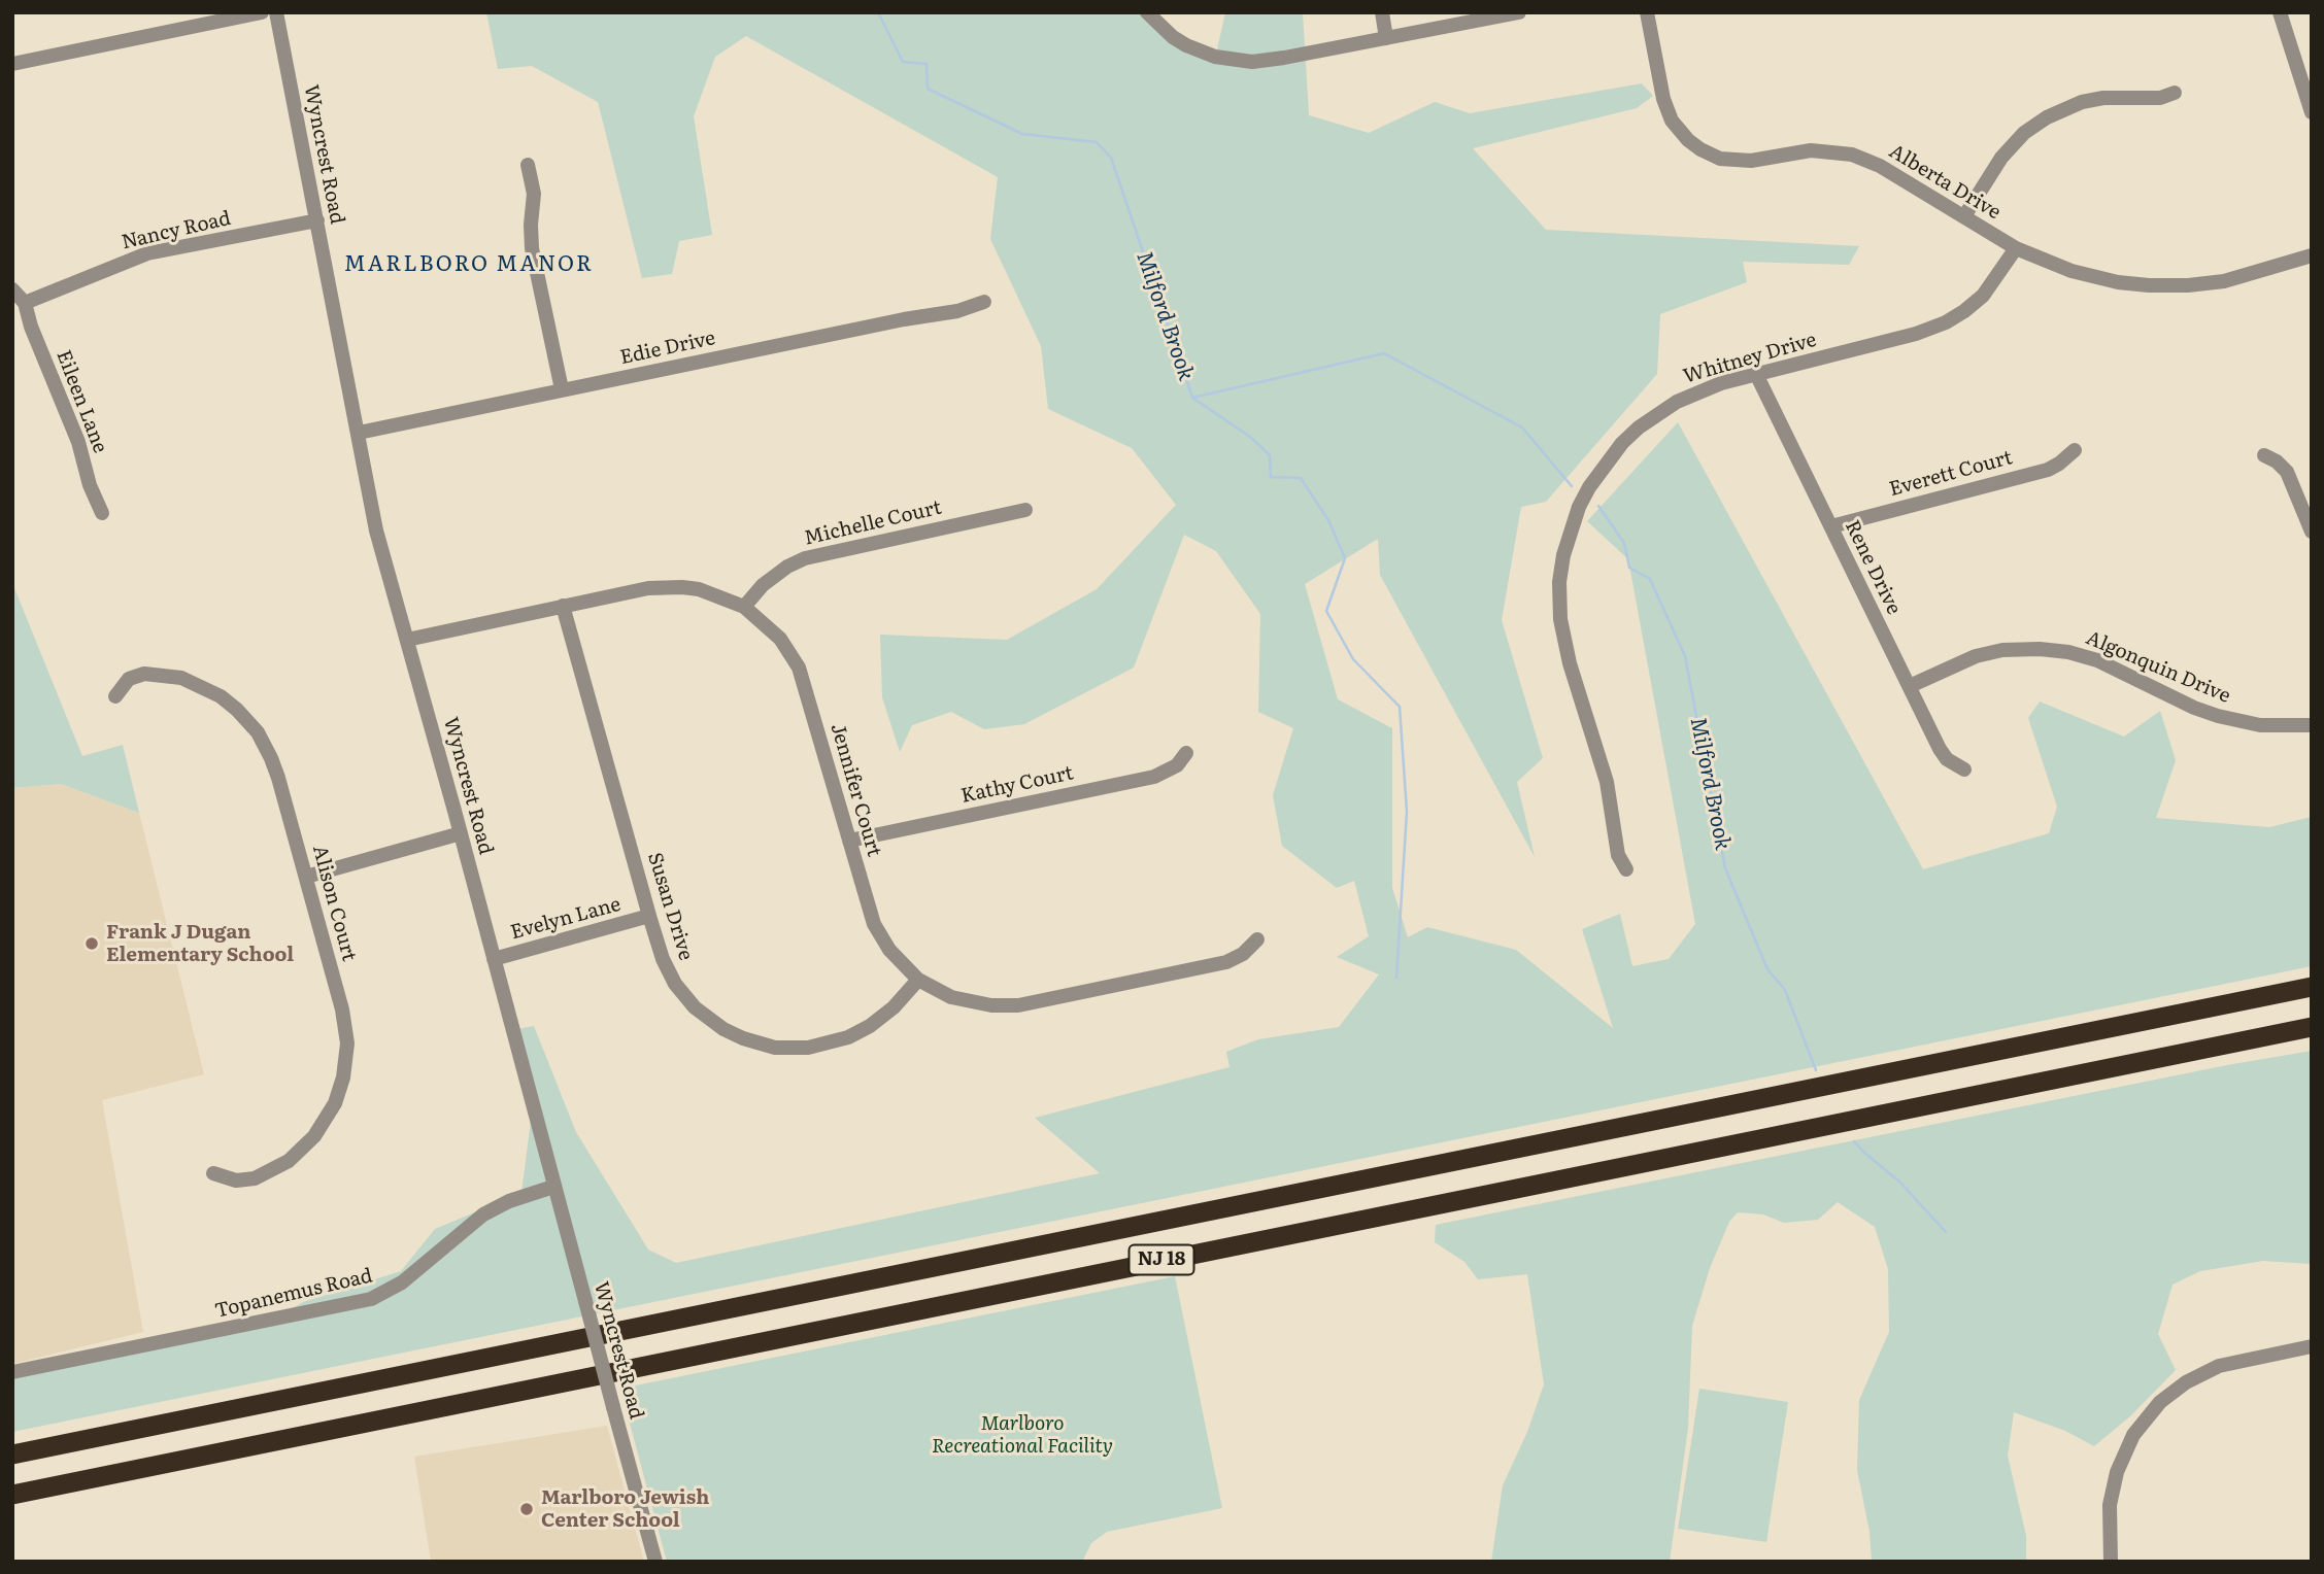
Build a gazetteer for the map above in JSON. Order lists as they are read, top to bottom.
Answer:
{
  "streets": {
    "highway": ["NJ 18"],
    "street": [
      "Wyncrest Road",
      "Alberta Drive",
      "Nancy Road",
      "Edie Drive",
      "Whitney Drive",
      "Eileen Lane",
      "Everett Court",
      "Michelle Court",
      "Rene Drive",
      "Algonquin Drive",
      "Kathy Court",
      "Jennifer Court",
      "Alison Court",
      "Susan Drive",
      "Evelyn Lane",
      "Topanemus Road"
    ]
  },
  "crossings": [
    ["Wyncrest Road", "Nancy Road"],
    ["Wyncrest Road", "Edie Drive"],
    ["Wyncrest Road", "Jennifer Court"],
    ["Wyncrest Road", "Evelyn Lane"],
    ["Wyncrest Road", "Topanemus Road"],
    ["Alberta Drive", "Whitney Drive"],
    ["Nancy Road", "Eileen Lane"],
    ["Whitney Drive", "Rene Drive"],
    ["Everett Court", "Rene Drive"],
    ["Michelle Court", "Jennifer Court"],
    ["Rene Drive", "Algonquin Drive"],
    ["Kathy Court", "Jennifer Court"],
    ["Jennifer Court", "Susan Drive"],
    ["Susan Drive", "Evelyn Lane"]
  ],
  "districts": ["MARLBORO MANOR"],
  "water": ["Milford Brook"],
  "parks": ["Marlboro Recreational Facility"],
  "places": ["Frank J Dugan Elementary School", "Marlboro Jewish Center School"]
}
